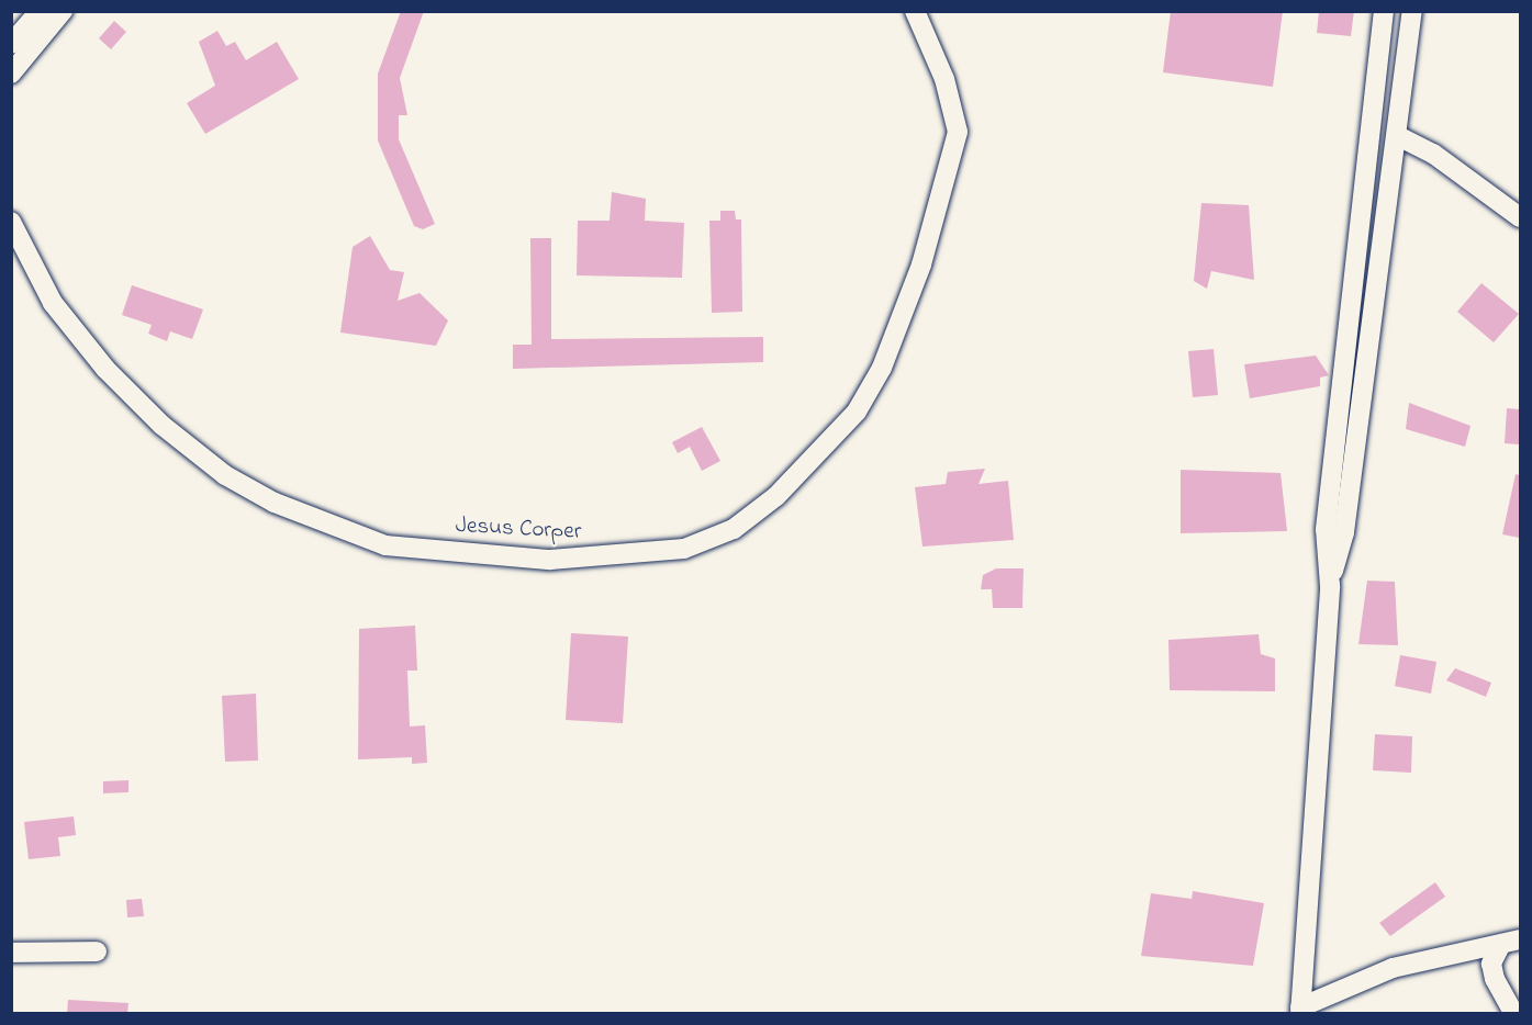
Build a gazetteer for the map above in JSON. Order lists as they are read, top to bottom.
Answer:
{
  "streets": {
    "street": ["Jesus Corper"]
  }
}
